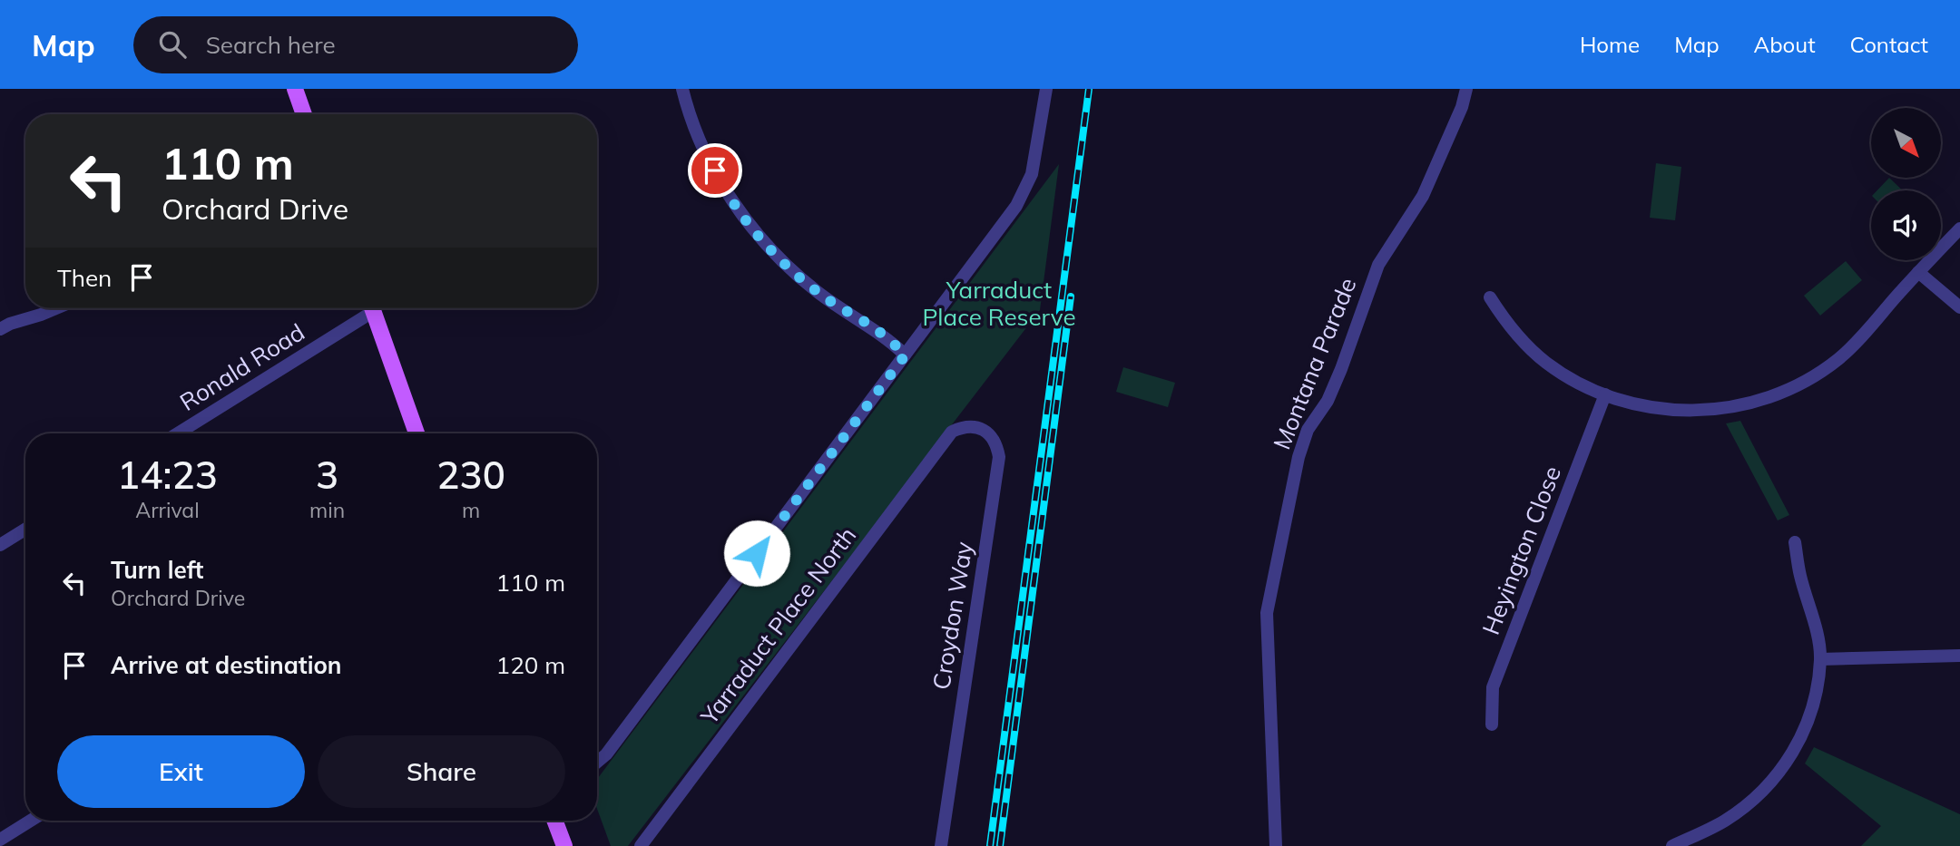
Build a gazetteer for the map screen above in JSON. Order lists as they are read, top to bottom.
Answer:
{
  "streets": {
    "street": [
      "Montana Parade",
      "Ronald Road",
      "Heyington Close",
      "Croydon Way",
      "Yarraduct Place North"
    ]
  },
  "crossings": [
    ["Croydon Way", "Yarraduct Place North"]
  ],
  "parks": ["Yarraduct Place Reserve"],
  "north": "bottom right",
  "page": {
    "header": "Map",
    "search": "Search here",
    "nav": [
      "Home",
      "Map",
      "About",
      "Contact"
    ],
    "turn": ["110 m", "Orchard Drive"],
    "then": "Then",
    "eta": [
      "14:23",
      "Arrival",
      "3",
      "min",
      "230",
      "m"
    ],
    "list": [
      {
        "name": "Turn left",
        "note": "Orchard Drive",
        "value": "110 m"
      },
      {
        "name": "Arrive at destination",
        "value": "120 m"
      }
    ],
    "buttons": ["Exit", "Share"]
  }
}
